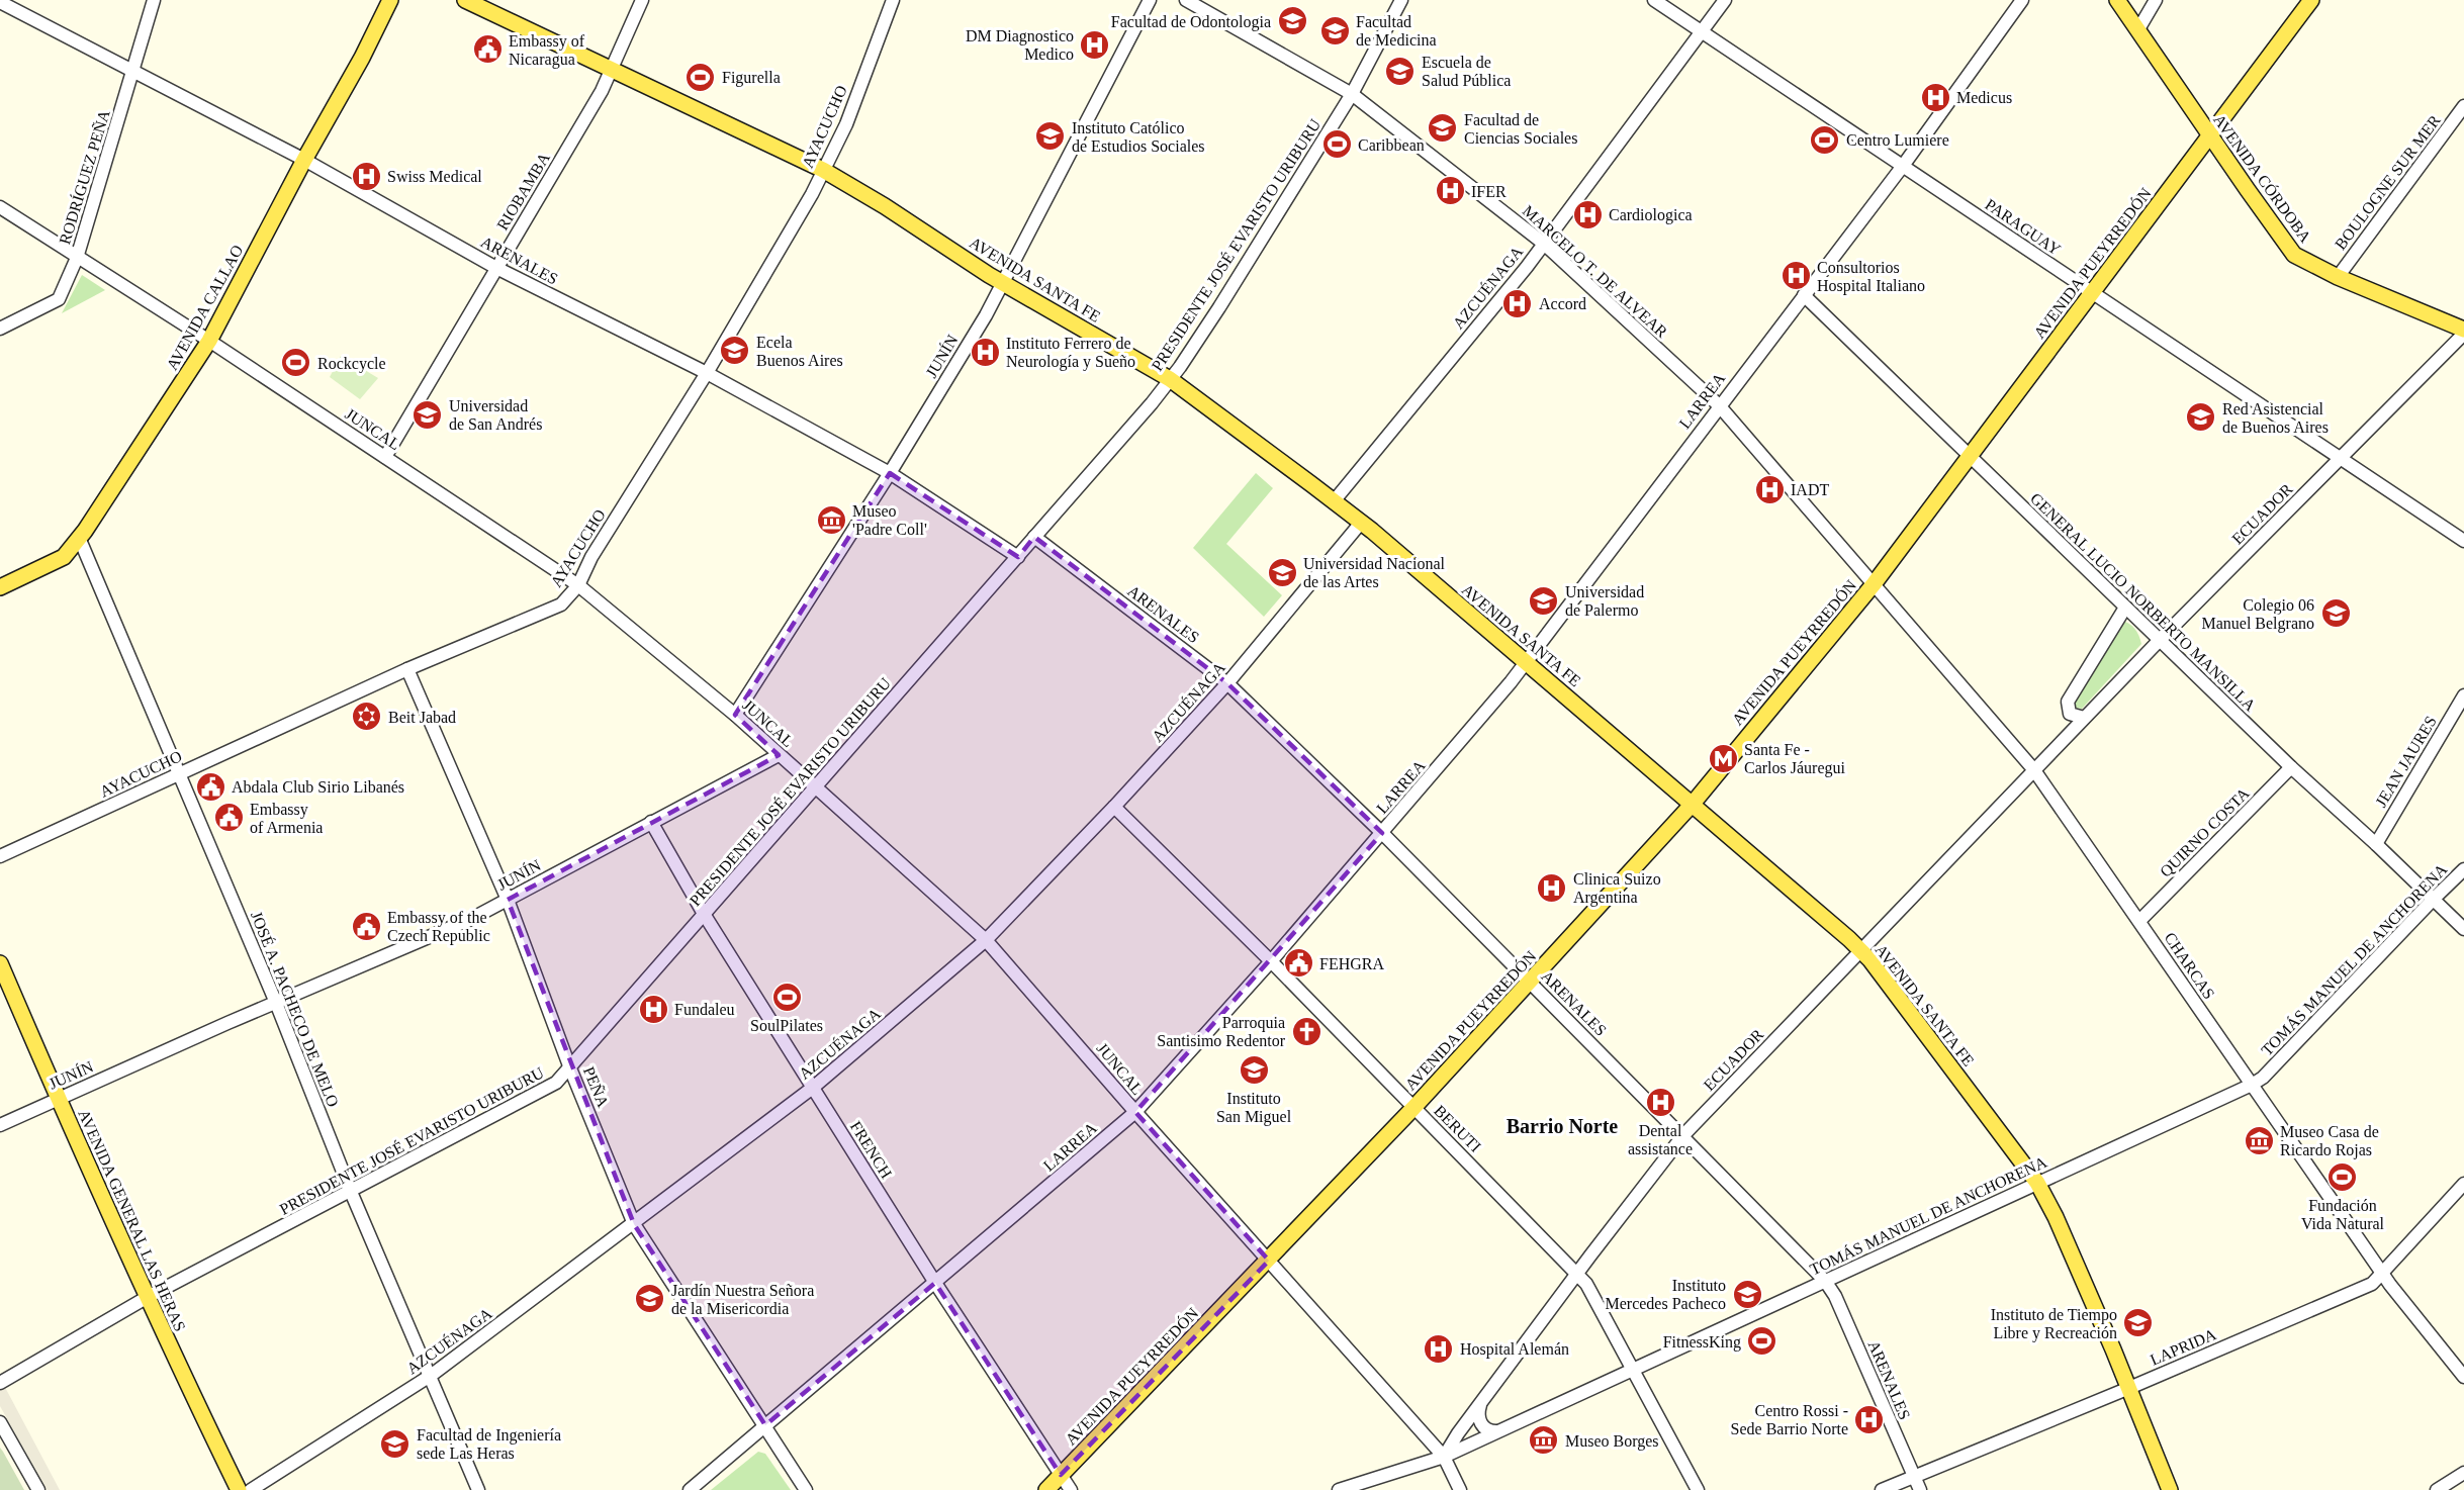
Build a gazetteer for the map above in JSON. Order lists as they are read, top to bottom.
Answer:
{
  "streets": {
    "main road": [
      "AVENIDA CÓRDOBA",
      "AVENIDA PUEYRREDÓN",
      "AVENIDA SANTA FE",
      "AVENIDA CALLAO",
      "AVENIDA GENERAL LAS HERAS"
    ],
    "street": [
      "AYACUCHO",
      "RODRÍGUEZ PEÑA",
      "BOULOGNE SUR MER",
      "RIOBAMBA",
      "PARAGUAY",
      "PRESIDENTE JOSÉ EVARISTO URIBURU",
      "ARENALES",
      "MARCELO T. DE ALVEAR",
      "AZCUÉNAGA",
      "JUNÍN",
      "LARREA",
      "JUNCAL",
      "ECUADOR",
      "GENERAL LUCIO NORBERTO MANSILLA",
      "JEAN JAURES",
      "QUIRNO COSTA",
      "TOMÁS MANUEL DE ANCHORENA",
      "CHARCAS",
      "JOSÉ A. PACHECO DE MELO",
      "PEÑA",
      "BERUTI",
      "FRENCH",
      "LAPRIDA"
    ]
  },
  "crossings": [
    ["AYACUCHO", "ARENALES"],
    ["AYACUCHO", "AVENIDA SANTA FE"],
    ["AYACUCHO", "JUNCAL"],
    ["AYACUCHO", "JOSÉ A. PACHECO DE MELO"],
    ["AYACUCHO", "PEÑA"],
    ["RODRÍGUEZ PEÑA", "ARENALES"],
    ["RODRÍGUEZ PEÑA", "JUNCAL"],
    ["AVENIDA CÓRDOBA", "BOULOGNE SUR MER"],
    ["AVENIDA CÓRDOBA", "AVENIDA PUEYRREDÓN"],
    ["AVENIDA CÓRDOBA", "ECUADOR"],
    ["RIOBAMBA", "ARENALES"],
    ["RIOBAMBA", "AVENIDA SANTA FE"],
    ["RIOBAMBA", "JUNCAL"],
    ["PARAGUAY", "AVENIDA PUEYRREDÓN"],
    ["PARAGUAY", "AZCUÉNAGA"],
    ["PARAGUAY", "LARREA"],
    ["PARAGUAY", "ECUADOR"],
    ["PRESIDENTE JOSÉ EVARISTO URIBURU", "ARENALES"],
    ["PRESIDENTE JOSÉ EVARISTO URIBURU", "MARCELO T. DE ALVEAR"],
    ["PRESIDENTE JOSÉ EVARISTO URIBURU", "AVENIDA SANTA FE"],
    ["PRESIDENTE JOSÉ EVARISTO URIBURU", "JUNCAL"],
    ["PRESIDENTE JOSÉ EVARISTO URIBURU", "JOSÉ A. PACHECO DE MELO"],
    ["PRESIDENTE JOSÉ EVARISTO URIBURU", "PEÑA"],
    ["PRESIDENTE JOSÉ EVARISTO URIBURU", "FRENCH"],
    ["PRESIDENTE JOSÉ EVARISTO URIBURU", "AVENIDA GENERAL LAS HERAS"],
    ["ARENALES", "AVENIDA PUEYRREDÓN"],
    ["ARENALES", "AZCUÉNAGA"],
    ["ARENALES", "AVENIDA CALLAO"],
    ["ARENALES", "JUNÍN"],
    ["ARENALES", "LARREA"],
    ["ARENALES", "ECUADOR"],
    ["ARENALES", "TOMÁS MANUEL DE ANCHORENA"],
    ["ARENALES", "LAPRIDA"],
    ["AVENIDA PUEYRREDÓN", "MARCELO T. DE ALVEAR"],
    ["AVENIDA PUEYRREDÓN", "AVENIDA SANTA FE"],
    ["AVENIDA PUEYRREDÓN", "JUNCAL"],
    ["AVENIDA PUEYRREDÓN", "GENERAL LUCIO NORBERTO MANSILLA"],
    ["AVENIDA PUEYRREDÓN", "CHARCAS"],
    ["AVENIDA PUEYRREDÓN", "BERUTI"],
    ["AVENIDA PUEYRREDÓN", "FRENCH"],
    ["MARCELO T. DE ALVEAR", "AZCUÉNAGA"],
    ["MARCELO T. DE ALVEAR", "LARREA"],
    ["MARCELO T. DE ALVEAR", "CHARCAS"],
    ["AVENIDA SANTA FE", "AZCUÉNAGA"],
    ["AVENIDA SANTA FE", "JUNÍN"],
    ["AVENIDA SANTA FE", "LARREA"],
    ["AVENIDA SANTA FE", "ECUADOR"],
    ["AVENIDA SANTA FE", "TOMÁS MANUEL DE ANCHORENA"],
    ["AVENIDA SANTA FE", "LAPRIDA"],
    ["AZCUÉNAGA", "JUNCAL"],
    ["AZCUÉNAGA", "JOSÉ A. PACHECO DE MELO"],
    ["AZCUÉNAGA", "PEÑA"],
    ["AZCUÉNAGA", "BERUTI"],
    ["AZCUÉNAGA", "FRENCH"],
    ["AVENIDA CALLAO", "JUNCAL"],
    ["AVENIDA CALLAO", "JOSÉ A. PACHECO DE MELO"],
    ["JUNÍN", "JUNCAL"],
    ["JUNÍN", "JOSÉ A. PACHECO DE MELO"],
    ["JUNÍN", "PEÑA"],
    ["JUNÍN", "FRENCH"],
    ["JUNÍN", "AVENIDA GENERAL LAS HERAS"],
    ["LARREA", "JUNCAL"],
    ["LARREA", "GENERAL LUCIO NORBERTO MANSILLA"],
    ["LARREA", "PEÑA"],
    ["LARREA", "BERUTI"],
    ["LARREA", "FRENCH"],
    ["JUNCAL", "ECUADOR"],
    ["JUNCAL", "TOMÁS MANUEL DE ANCHORENA"],
    ["ECUADOR", "GENERAL LUCIO NORBERTO MANSILLA"],
    ["ECUADOR", "TOMÁS MANUEL DE ANCHORENA"],
    ["ECUADOR", "CHARCAS"],
    ["ECUADOR", "BERUTI"],
    ["GENERAL LUCIO NORBERTO MANSILLA", "JEAN JAURES"],
    ["GENERAL LUCIO NORBERTO MANSILLA", "QUIRNO COSTA"],
    ["GENERAL LUCIO NORBERTO MANSILLA", "TOMÁS MANUEL DE ANCHORENA"],
    ["QUIRNO COSTA", "CHARCAS"],
    ["TOMÁS MANUEL DE ANCHORENA", "CHARCAS"],
    ["TOMÁS MANUEL DE ANCHORENA", "BERUTI"],
    ["CHARCAS", "LAPRIDA"]
  ],
  "districts": ["Barrio Norte"],
  "places": {
    "school or university": [
      "Facultad de Odontologia",
      "Facultad de Medicina",
      "Escuela de Salud Pública",
      "Facultad de Ciencias Sociales",
      "Instituto Católico de Estudios Sociales",
      "Ecela Buenos Aires",
      "Universidad de San Andrés",
      "Red Asistencial de Buenos Aires",
      "Universidad Nacional de las Artes",
      "Universidad de Palermo",
      "Colegio 06 Manuel Belgrano",
      "Instituto San Miguel",
      "Instituto Mercedes Pacheco",
      "Jardín Nuestra Señora de la Misericordia",
      "Instituto de Tiempo Libre y Recreación",
      "Facultad de Ingeniería sede Las Heras"
    ],
    "hospital": [
      "DM Diagnostico Medico",
      "Medicus",
      "Swiss Medical",
      "IFER",
      "Cardiologica",
      "Consultorios Hospital Italiano",
      "Accord",
      "Instituto Ferrero de Neurología y Sueño",
      "IADT",
      "Clinica Suizo Argentina",
      "Fundaleu",
      "Dental assistance",
      "Hospital Alemán",
      "Centro Rossi - Sede Barrio Norte"
    ],
    "public building": [
      "Embassy of Nicaragua",
      "Abdala Club Sirio Libanés",
      "Embassy of Armenia",
      "Embassy of the Czech Republic",
      "FEHGRA"
    ],
    "sports": [
      "Figurella",
      "Centro Lumiere",
      "Caribbean",
      "Rockcycle",
      "SoulPilates",
      "Fundación Vida Natural",
      "FitnessKing"
    ],
    "museum": ["Museo 'Padre Coll'", "Museo Casa de Ricardo Rojas", "Museo Borges"],
    "synagogue": ["Beit Jabad"],
    "metro station": ["Santa Fe - Carlos Jáuregui"],
    "church": ["Parroquia Santisimo Redentor"]
  }
}
